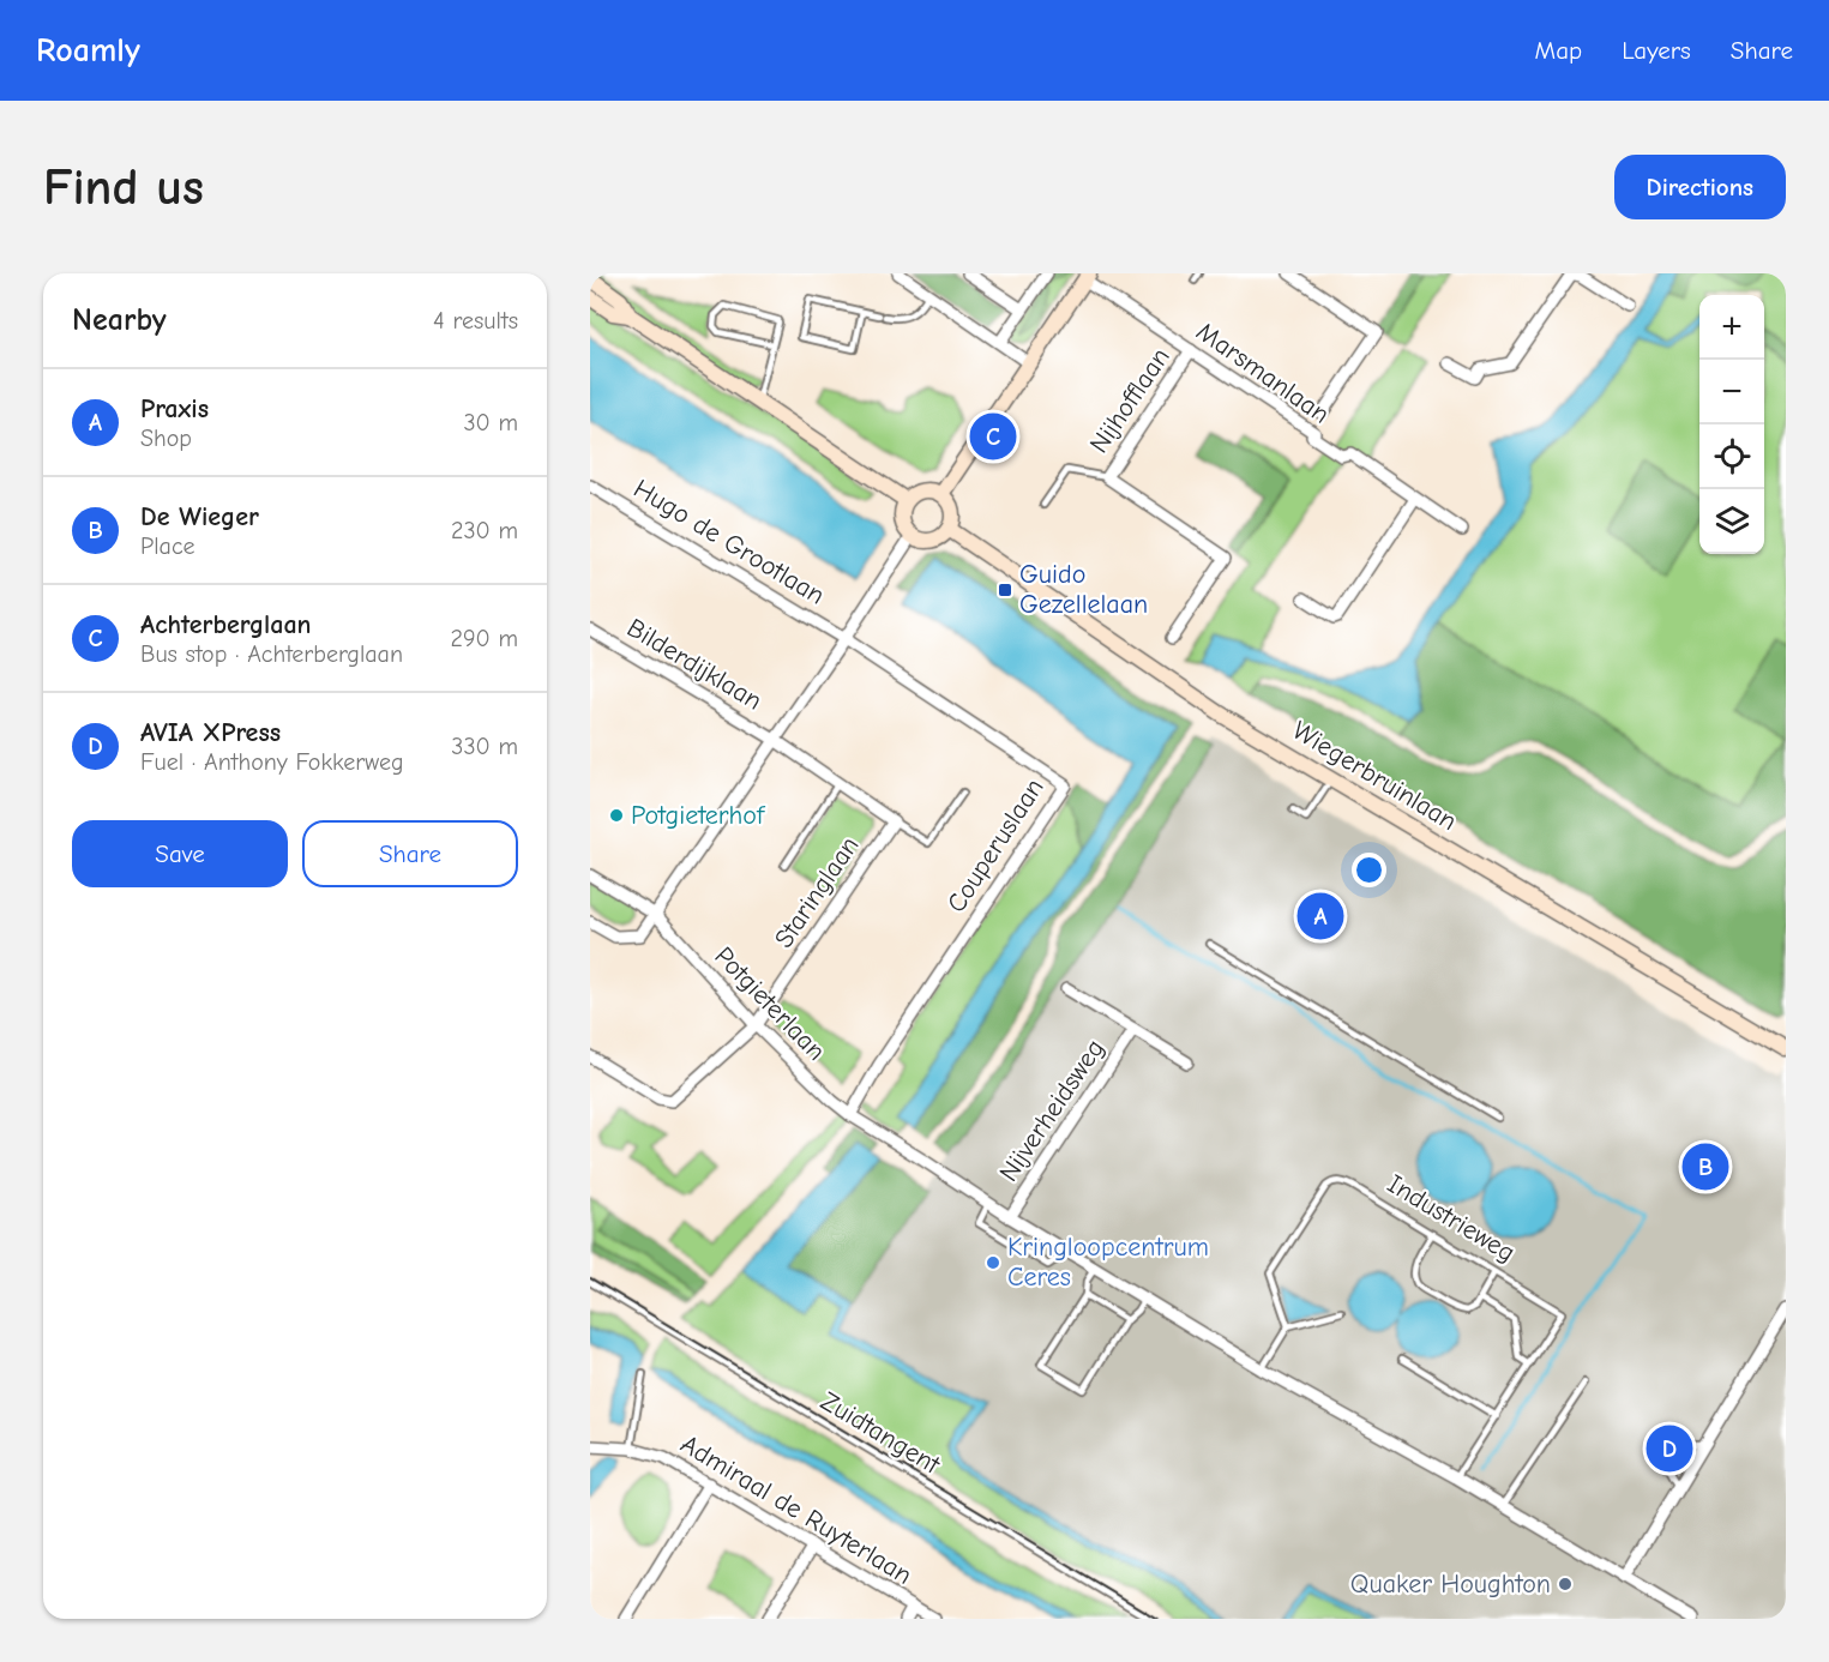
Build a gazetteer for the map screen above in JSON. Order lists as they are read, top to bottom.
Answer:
{
  "streets": {
    "street": [
      "Marsmanlaan",
      "Nijhofflaan",
      "Hugo de Grootlaan",
      "Bilderdijklaan",
      "Wiegerbruinlaan",
      "Couperuslaan",
      "Staringlaan",
      "Potgieterlaan",
      "Nijverheidsweg",
      "Admiraal de Ruyterlaan"
    ],
    "lane": ["Industrieweg", "Zuidtangent"]
  },
  "crossings": [
    ["Marsmanlaan", "Nijhofflaan"],
    ["Hugo de Grootlaan", "Couperuslaan"],
    ["Bilderdijklaan", "Staringlaan"],
    ["Couperuslaan", "Potgieterlaan"],
    ["Staringlaan", "Potgieterlaan"]
  ],
  "places": {
    "transit": ["Guido Gezellelaan"],
    "other": ["Potgieterhof", "Kringloopcentrum Ceres", "Quaker Houghton"]
  },
  "page": {
    "header": "Roamly",
    "nav": ["Map", "Layers", "Share"],
    "buttons": [
      "Directions",
      ["Save", "Share"]
    ],
    "title": "Find us",
    "heading": ["Nearby", "4 results"],
    "map_buttons": ["+", "−"],
    "list": [
      {
        "mark": "A",
        "name": "Praxis",
        "note": "Shop",
        "value": "30 m"
      },
      {
        "mark": "B",
        "name": "De Wieger",
        "note": "Place",
        "value": "230 m"
      },
      {
        "mark": "C",
        "name": "Achterberglaan",
        "note": "Bus stop · Achterberglaan",
        "value": "290 m"
      },
      {
        "mark": "D",
        "name": "AVIA XPress",
        "note": "Fuel · Anthony Fokkerweg",
        "value": "330 m"
      }
    ],
    "pins": [
      "C",
      "A",
      "B",
      "D"
    ]
  }
}
